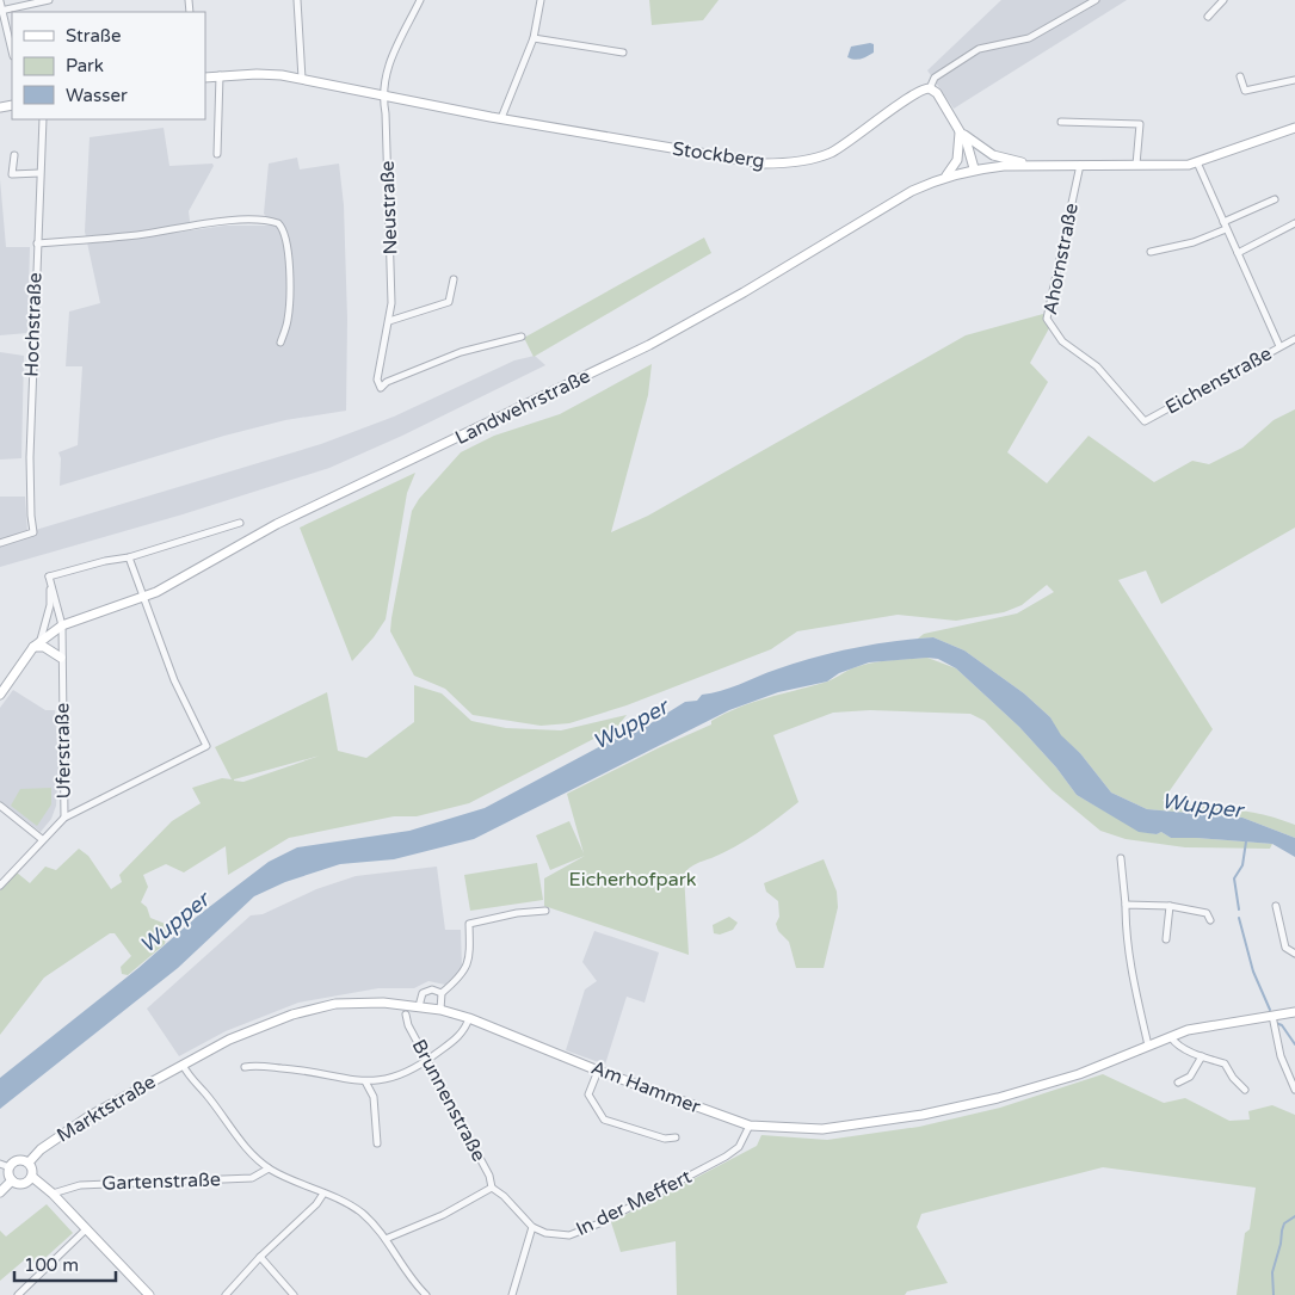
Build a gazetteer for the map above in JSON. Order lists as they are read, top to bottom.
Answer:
{
  "streets": {
    "main road": [
      "Stockberg",
      "Landwehrstraße",
      "Am Hammer",
      "Marktstraße"
    ],
    "street": [
      "Neustraße",
      "Ahornstraße",
      "Hochstraße",
      "Eichenstraße",
      "Uferstraße",
      "Brunnenstraße",
      "Gartenstraße",
      "In der Meffert"
    ]
  },
  "crossings": [
    ["Stockberg", "Neustraße"],
    ["Ahornstraße", "Eichenstraße"],
    ["Landwehrstraße", "Uferstraße"],
    ["Am Hammer", "Marktstraße"],
    ["Am Hammer", "In der Meffert"]
  ],
  "water": ["Wupper"],
  "parks": ["Eicherhofpark"],
  "legend": ["Straße", "Park", "Wasser"],
  "scale_bar": "100 m"
}
